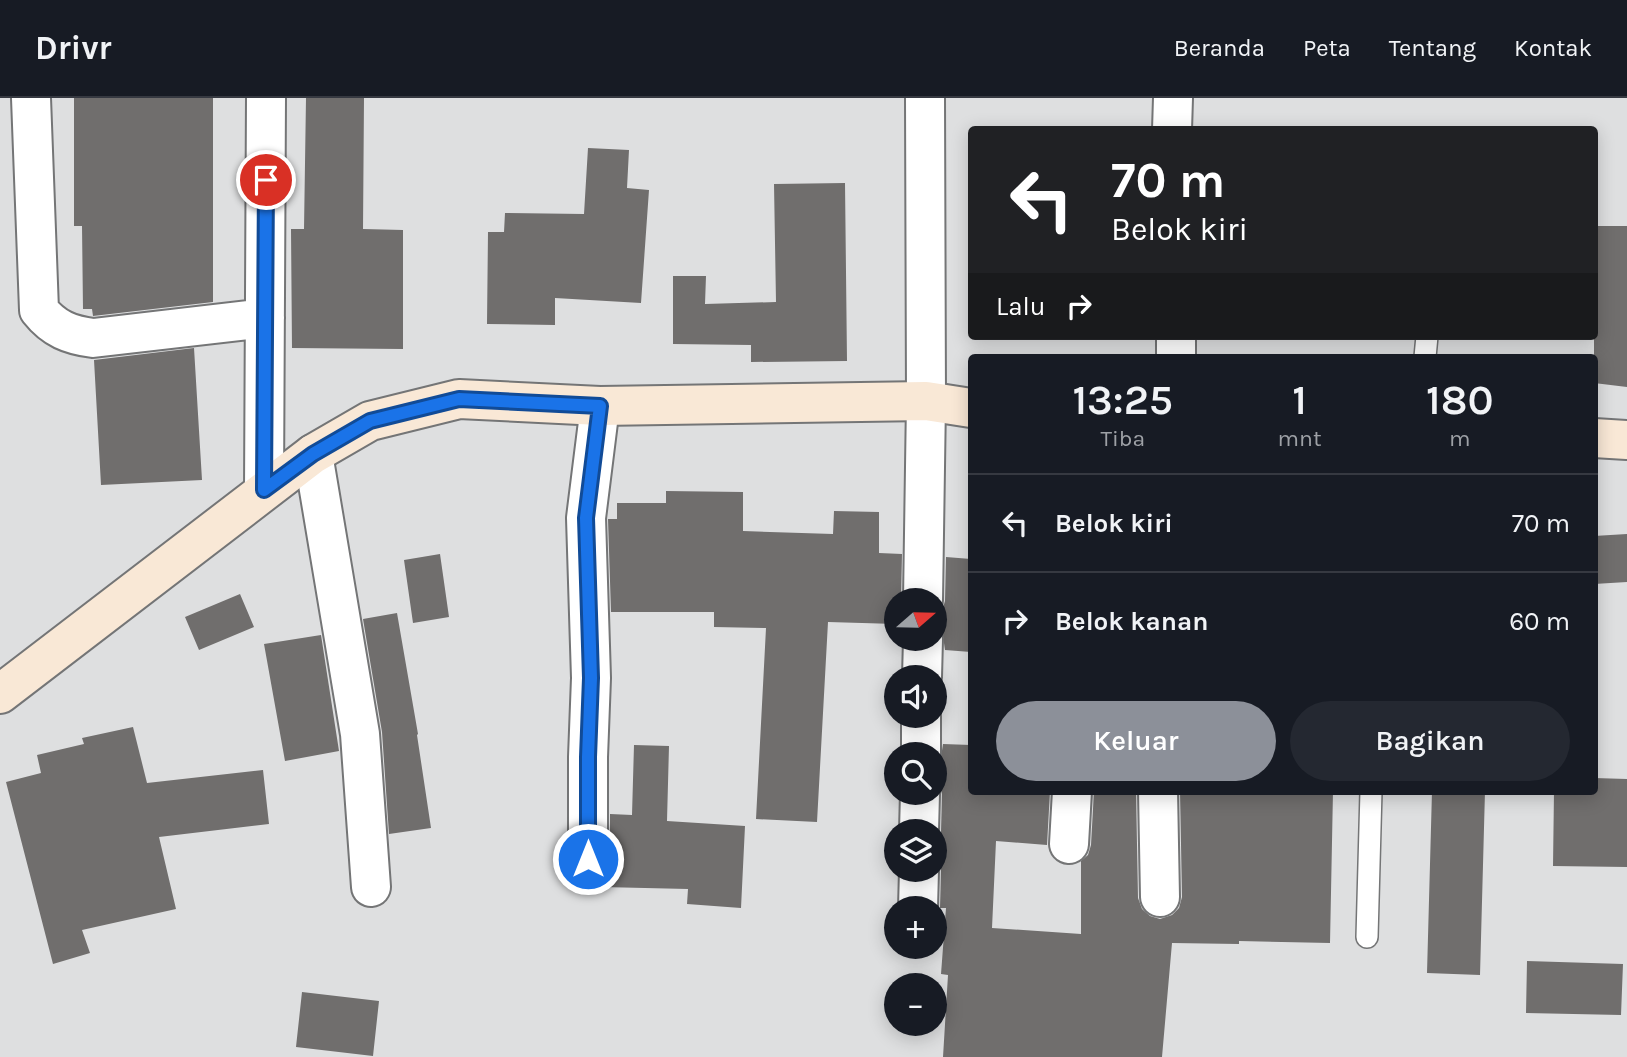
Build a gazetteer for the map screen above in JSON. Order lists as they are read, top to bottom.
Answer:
{
  "north": "right",
  "page": {
    "header": "Drivr",
    "nav": [
      "Beranda",
      "Peta",
      "Tentang",
      "Kontak"
    ],
    "turn": ["70 m", "Belok kiri"],
    "then": "Lalu",
    "eta": [
      "13:25",
      "Tiba",
      "1",
      "mnt",
      "180",
      "m"
    ],
    "list": [
      {
        "name": "Belok kiri",
        "value": "70 m"
      },
      {
        "name": "Belok kanan",
        "value": "60 m"
      }
    ],
    "map_buttons": ["+", "−"],
    "buttons": ["Keluar", "Bagikan"]
  }
}
